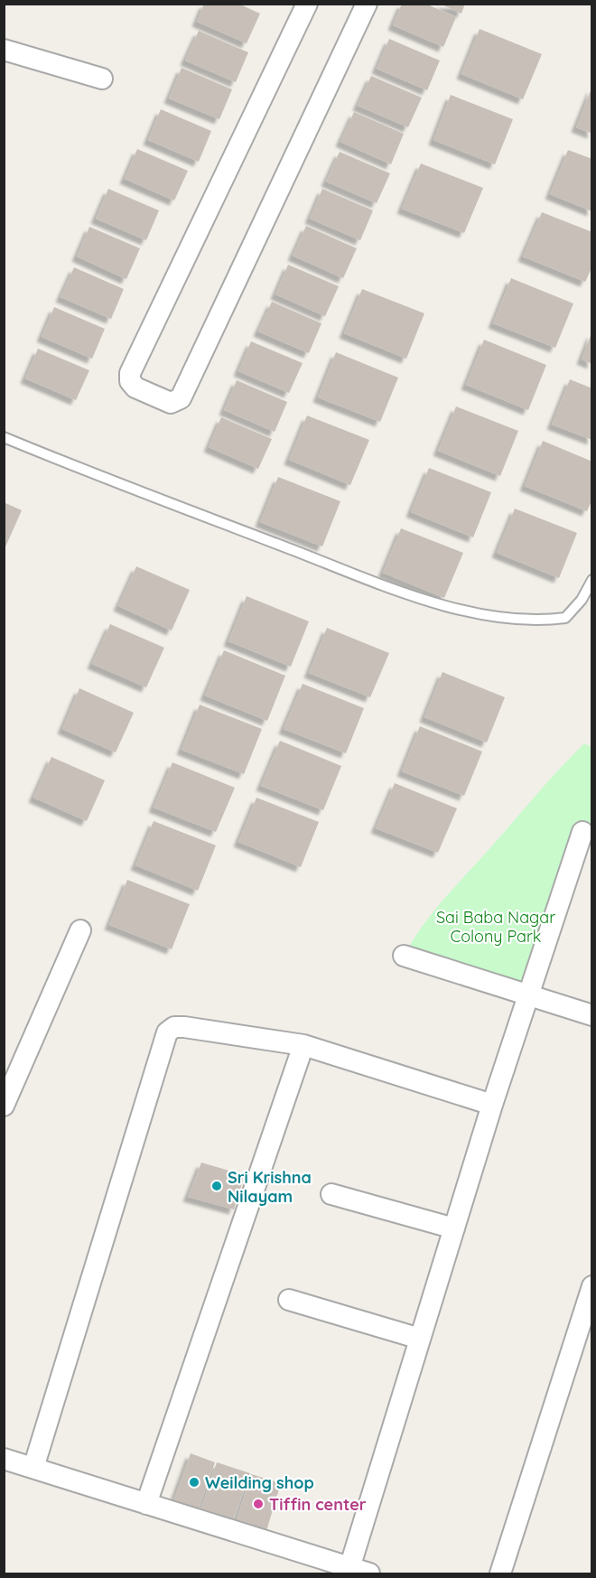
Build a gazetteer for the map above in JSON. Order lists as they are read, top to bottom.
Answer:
{
  "parks": ["Sai Baba Nagar Colony Park"],
  "places": ["Sri Krishna Nilayam", "Weilding shop", "Tiffin center"]
}
